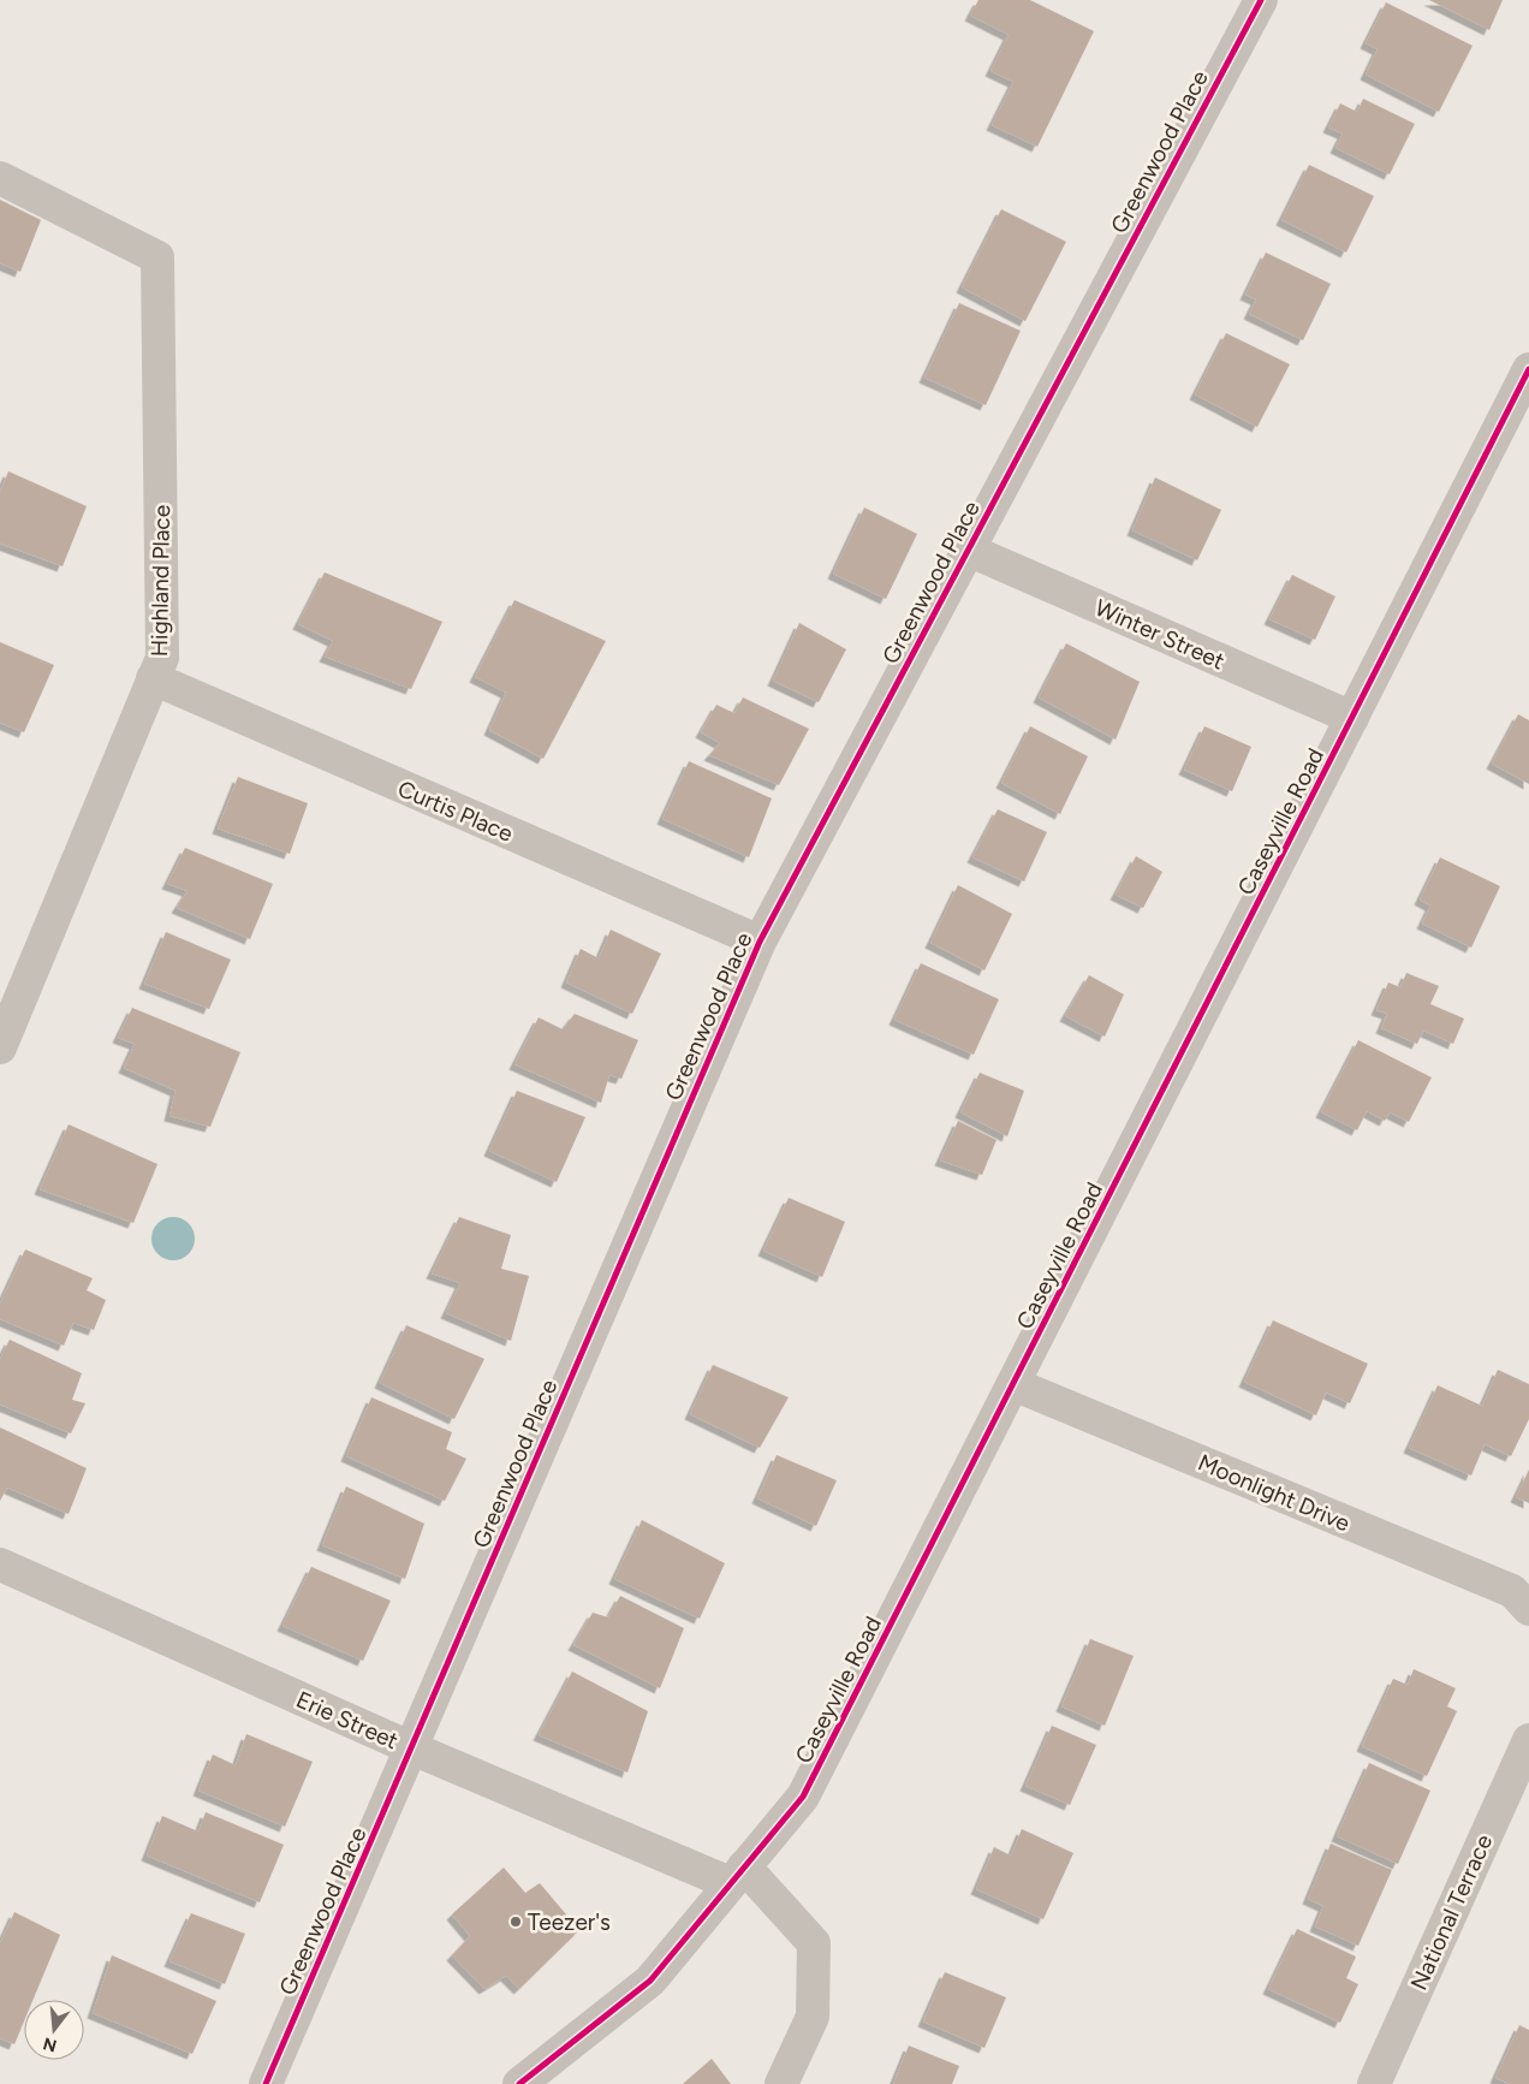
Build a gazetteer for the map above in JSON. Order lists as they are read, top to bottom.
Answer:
{
  "streets": {
    "street": [
      "Greenwood Place",
      "Highland Place",
      "Winter Street",
      "Curtis Place",
      "Caseyville Road",
      "Moonlight Drive",
      "Erie Street",
      "National Terrace"
    ]
  },
  "crossings": [
    ["Greenwood Place", "Winter Street"],
    ["Greenwood Place", "Curtis Place"],
    ["Greenwood Place", "Erie Street"],
    ["Highland Place", "Curtis Place"],
    ["Winter Street", "Caseyville Road"],
    ["Caseyville Road", "Moonlight Drive"],
    ["Caseyville Road", "Erie Street"]
  ],
  "places": ["Teezer's"],
  "north": "bottom"
}
